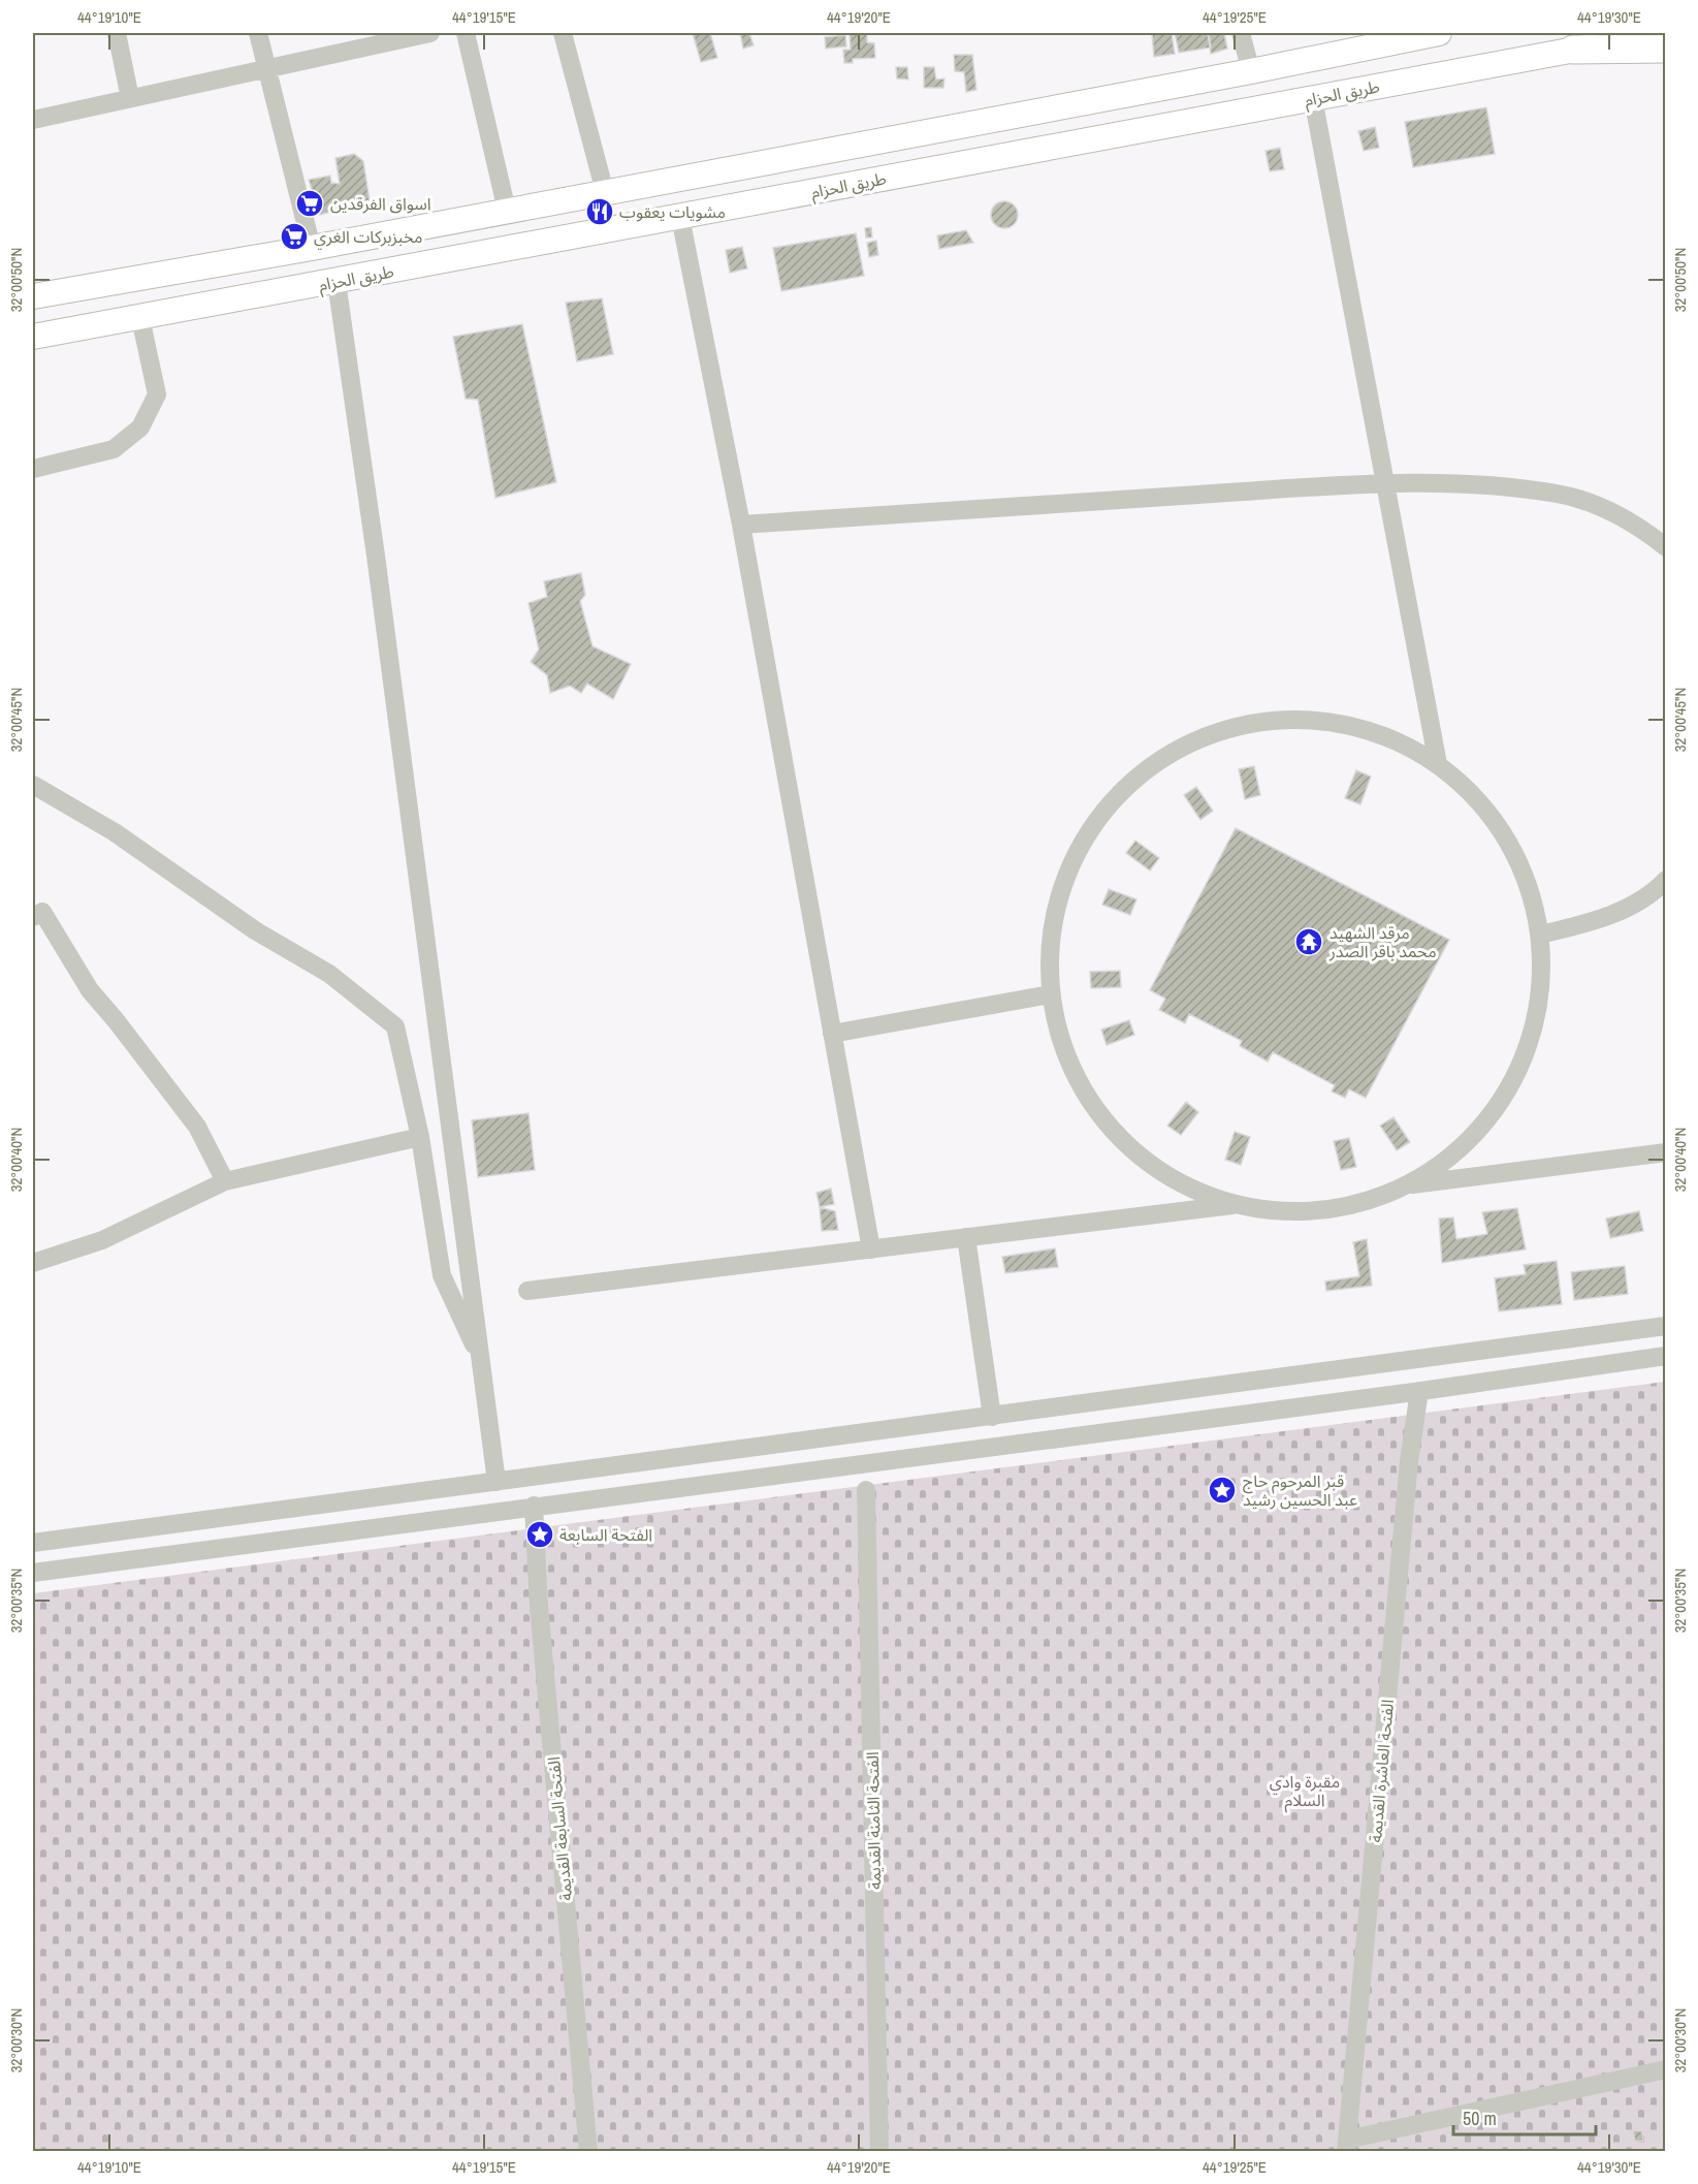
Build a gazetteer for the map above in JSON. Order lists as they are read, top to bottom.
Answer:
{
  "streets": {
    "main road": ["طريق الحزام"],
    "street": ["الفتحة العاشرة القديمة", "الفتحة الثامنة القديمة", "الفتحة السابعة القديمة"]
  },
  "parks": ["مقبرة وادي السلام"],
  "places": {
    "supermarket": ["اسواق الفرقدين", "مخبزبركات الغري"],
    "restaurant": ["مشويات يعقوب"],
    "temple": ["مرقد الشهيد محمد باقر الصدر"],
    "place": ["قبر المرحوم حاج عبد الحسين رشيد", "الفتحة السابعة"]
  },
  "scale_bar": "50 m",
  "coordinates": [
    "44°19'10\"E",
    "44°19'15\"E",
    "44°19'20\"E",
    "44°19'25\"E",
    "44°19'30\"E",
    "32°00'50\"N",
    "32°00'45\"N",
    "32°00'40\"N",
    "32°00'35\"N",
    "32°00'30\"N"
  ]
}
